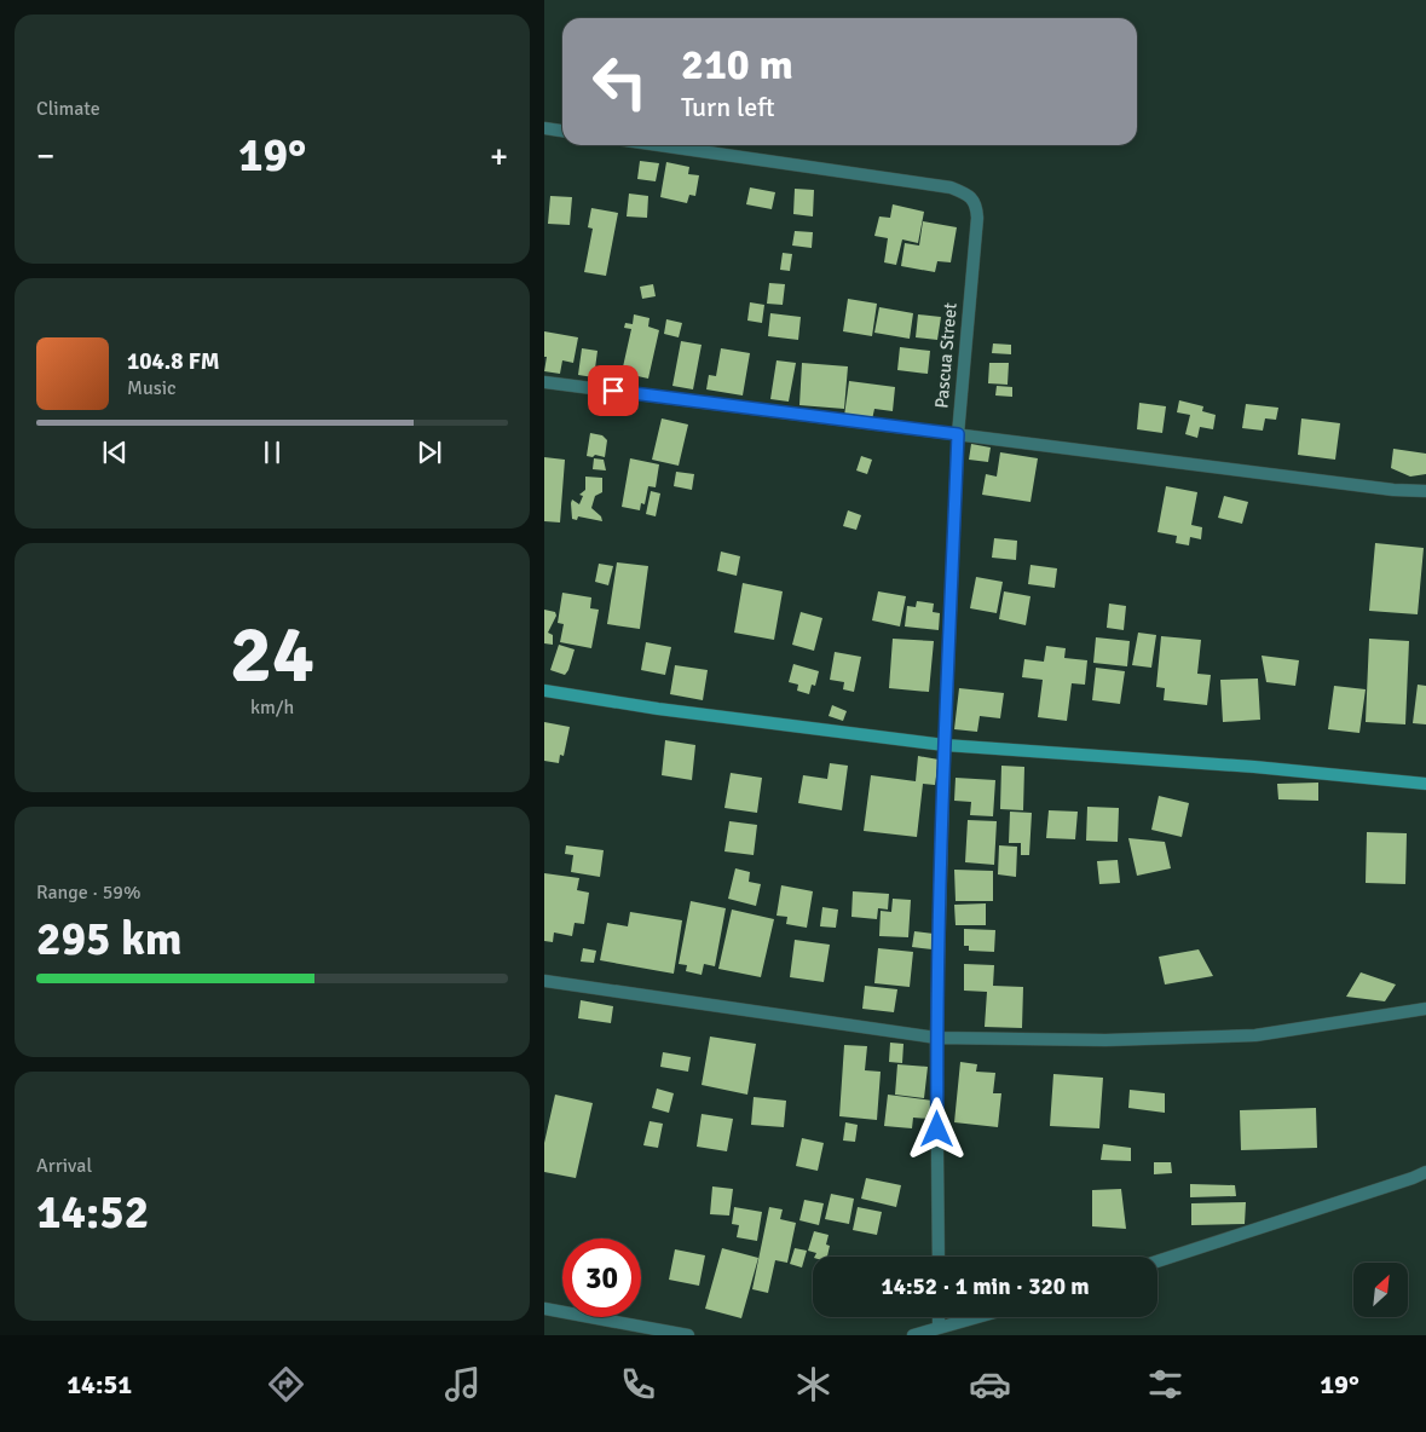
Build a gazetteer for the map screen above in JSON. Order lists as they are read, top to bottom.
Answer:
{
  "streets": {
    "street": ["Pascua Street"]
  },
  "north": "top right",
  "page": {
    "tile": [
      "Climate",
      ["24", "km/h"],
      ["Range · 59%", "295 km"],
      ["Arrival", "14:52"]
    ],
    "turn": ["210 m", "Turn left"],
    "heat": ["−", "19°", "+"],
    "song": ["104.8 FM", "Music"],
    "limit": "30",
    "trip": "14:52 · 1 min · 320 m",
    "tabs": ["14:51", "19°"]
  }
}
